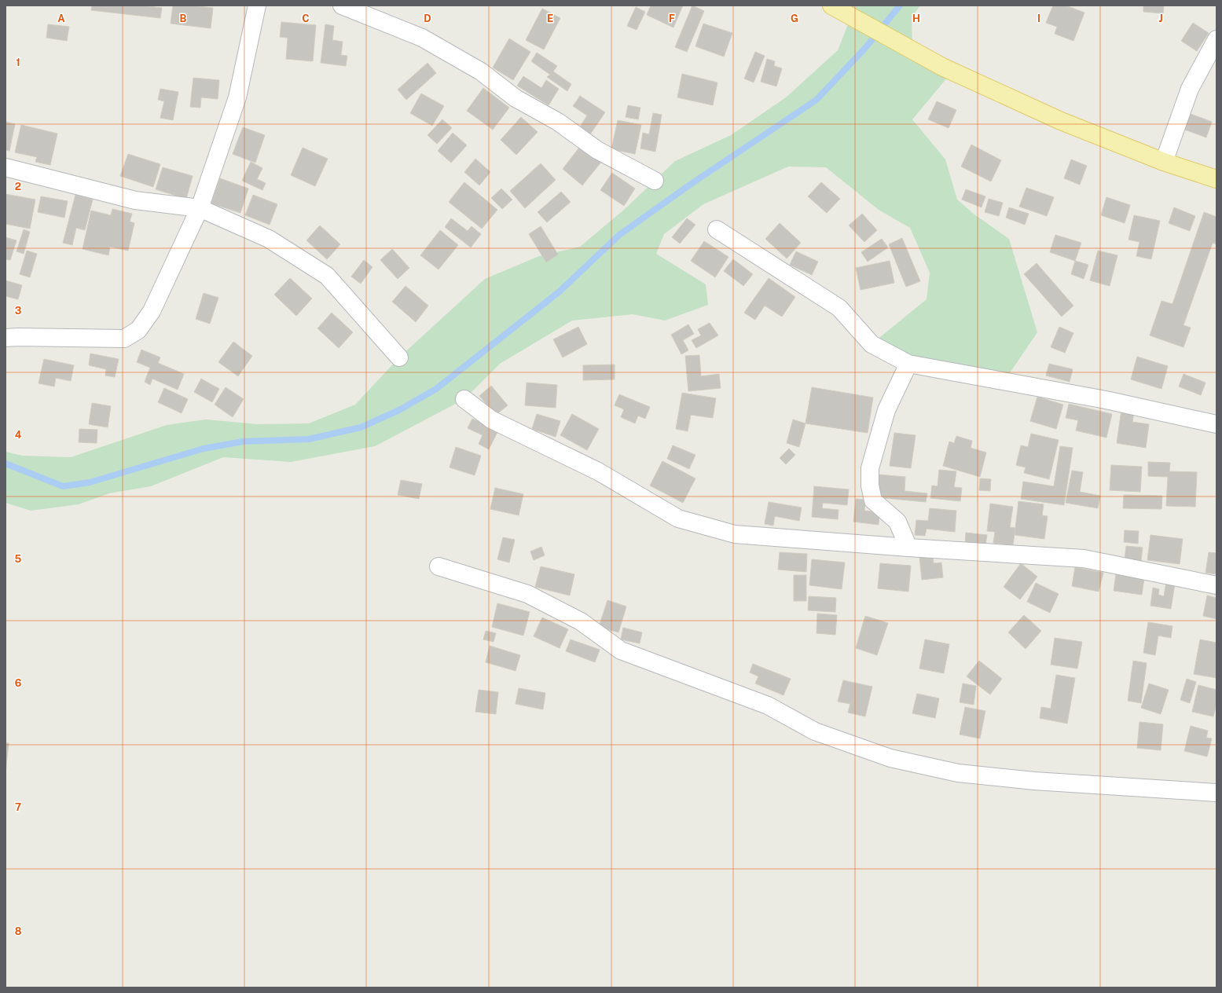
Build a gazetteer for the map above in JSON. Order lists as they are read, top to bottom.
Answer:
{
  "grid": {
    "columns": [
      "A",
      "B",
      "C",
      "D",
      "E",
      "F",
      "G",
      "H",
      "I",
      "J"
    ],
    "rows": [
      "1",
      "2",
      "3",
      "4",
      "5",
      "6",
      "7",
      "8"
    ]
  }
}
